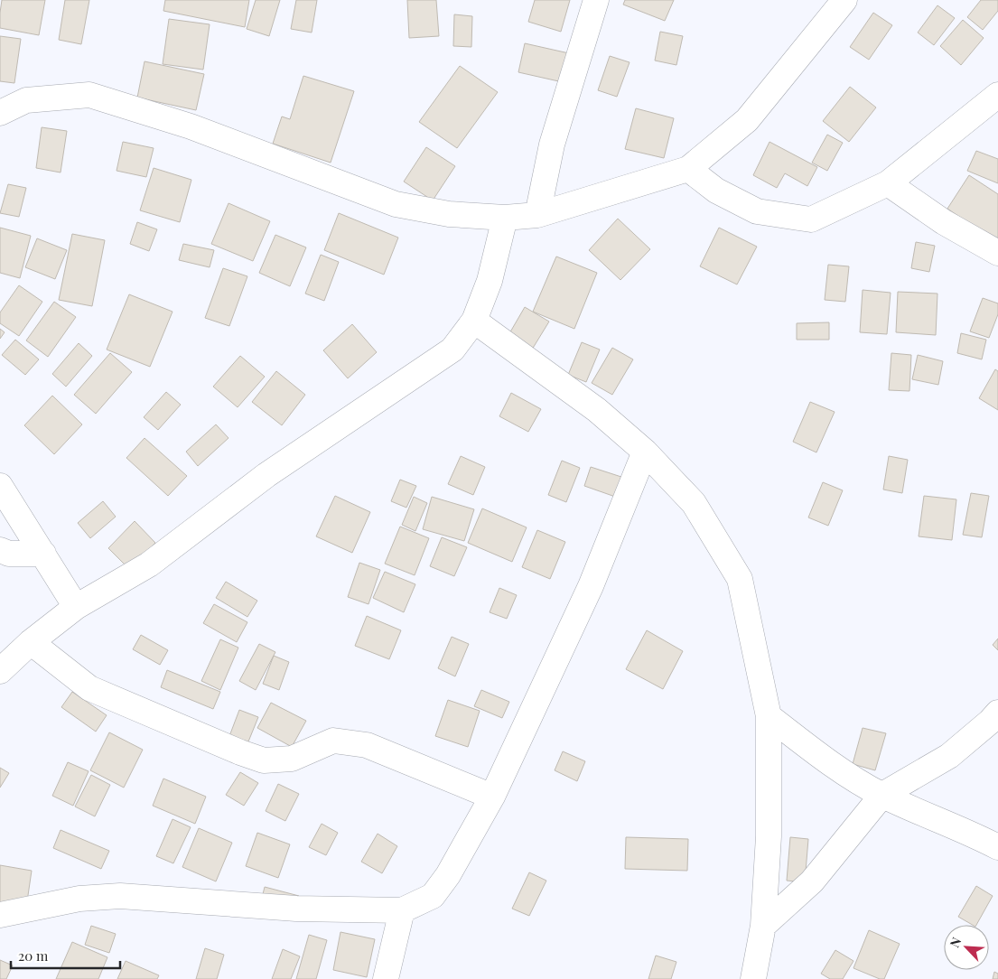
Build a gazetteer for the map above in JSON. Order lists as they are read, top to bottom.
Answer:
{
  "scale_bar": "20 m",
  "north": "top left"
}
